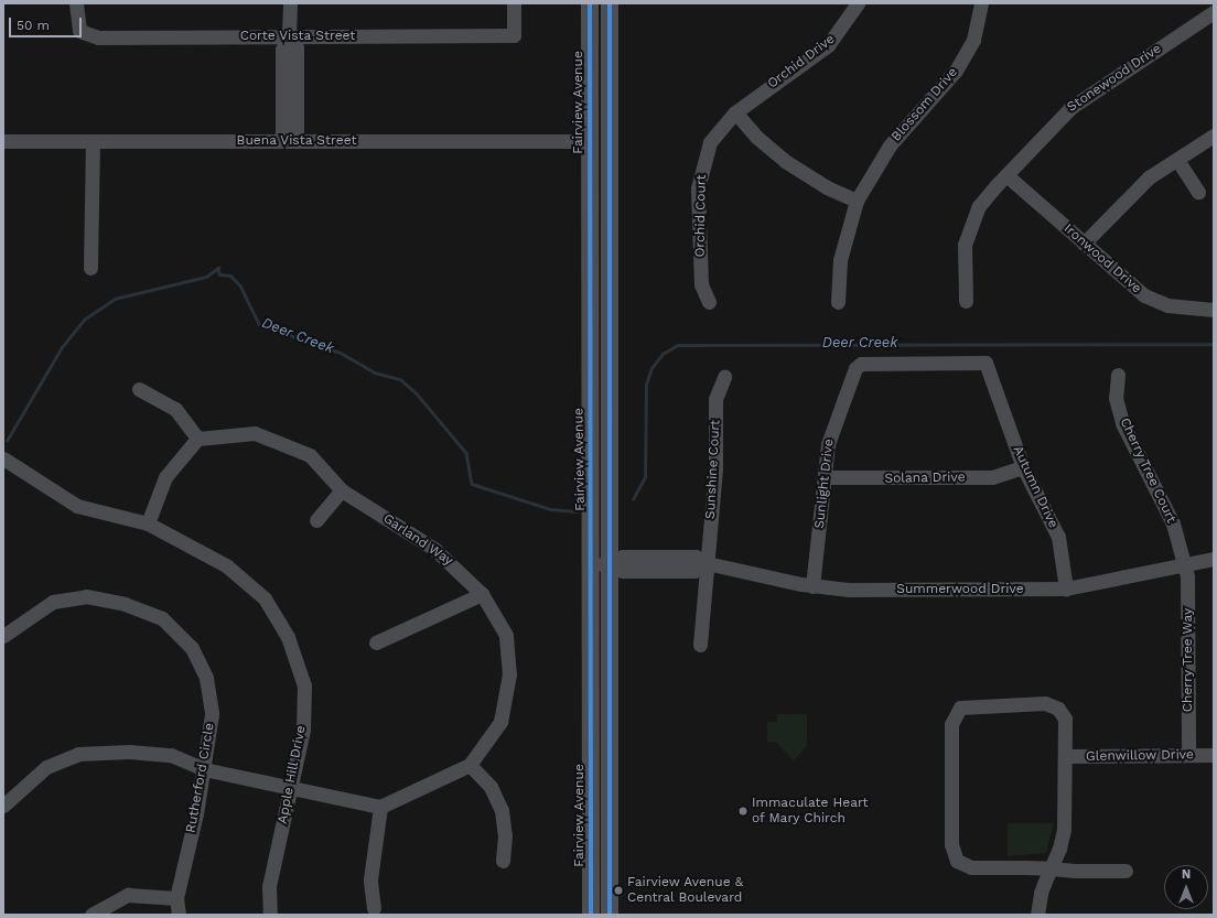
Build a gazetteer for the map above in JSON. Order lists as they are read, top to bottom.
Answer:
{
  "streets": {
    "main road": ["Fairview Avenue"],
    "street": [
      "Corte Vista Street",
      "Orchid Drive",
      "Stonewood Drive",
      "Blossom Drive",
      "Buena Vista Street",
      "Orchid Court",
      "Ironwood Drive",
      "Sunshine Court",
      "Cherry Tree Court",
      "Solana Drive",
      "Sunlight Drive",
      "Autumn Drive",
      "Garland Way",
      "Summerwood Drive",
      "Cherry Tree Way",
      "Glenwillow Drive",
      "Apple Hill Drive",
      "Rutherford Circle"
    ]
  },
  "crossings": [
    ["Orchid Drive", "Orchid Court"],
    ["Stonewood Drive", "Ironwood Drive"],
    ["Fairview Avenue", "Buena Vista Street"],
    ["Fairview Avenue", "Summerwood Drive"],
    ["Sunshine Court", "Summerwood Drive"],
    ["Cherry Tree Court", "Summerwood Drive"],
    ["Cherry Tree Court", "Cherry Tree Way"],
    ["Solana Drive", "Sunlight Drive"],
    ["Solana Drive", "Autumn Drive"],
    ["Sunlight Drive", "Autumn Drive"],
    ["Sunlight Drive", "Summerwood Drive"],
    ["Autumn Drive", "Summerwood Drive"],
    ["Summerwood Drive", "Cherry Tree Way"],
    ["Cherry Tree Way", "Glenwillow Drive"]
  ],
  "water": ["Deer Creek"],
  "places": ["Immaculate Heart of Mary Chirch", "Fairview Avenue & Central Boulevard"],
  "scale_bar": "50 m",
  "north": "top"
}
